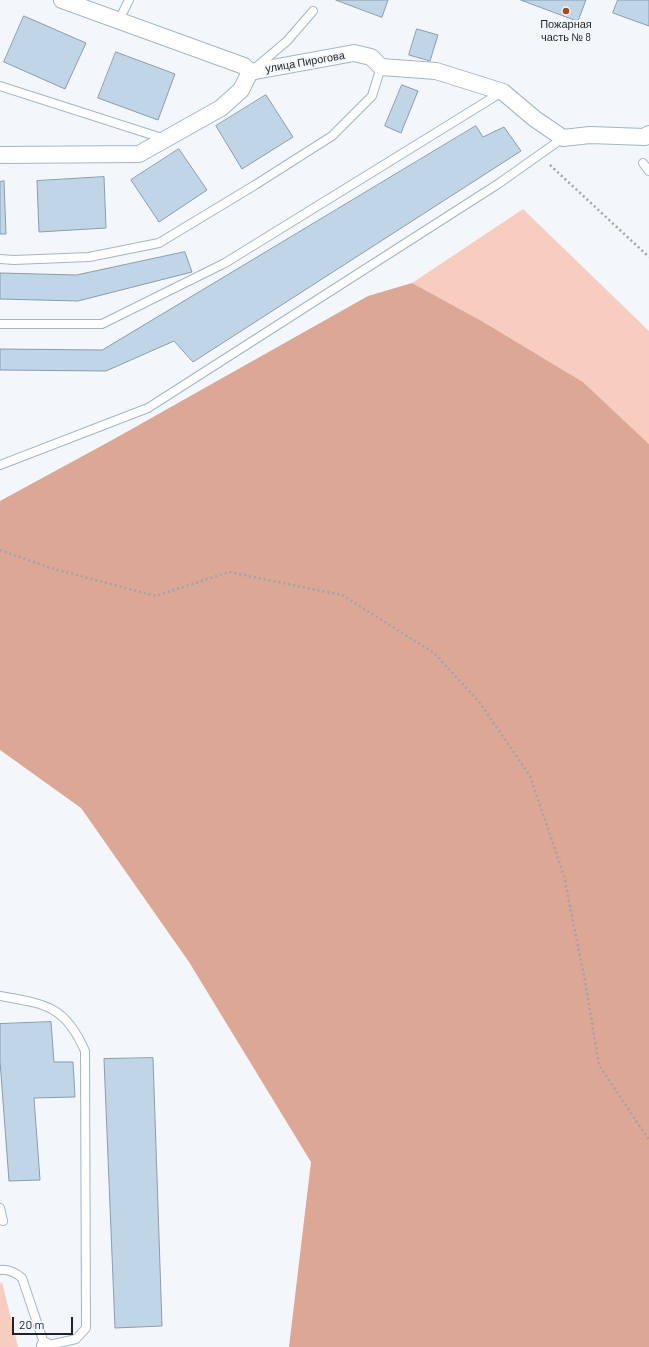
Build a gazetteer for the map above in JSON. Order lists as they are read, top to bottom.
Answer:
{
  "streets": {
    "street": ["улица Пирогова"]
  },
  "places": ["Пожарная часть № 8"],
  "scale_bar": "20 m"
}
